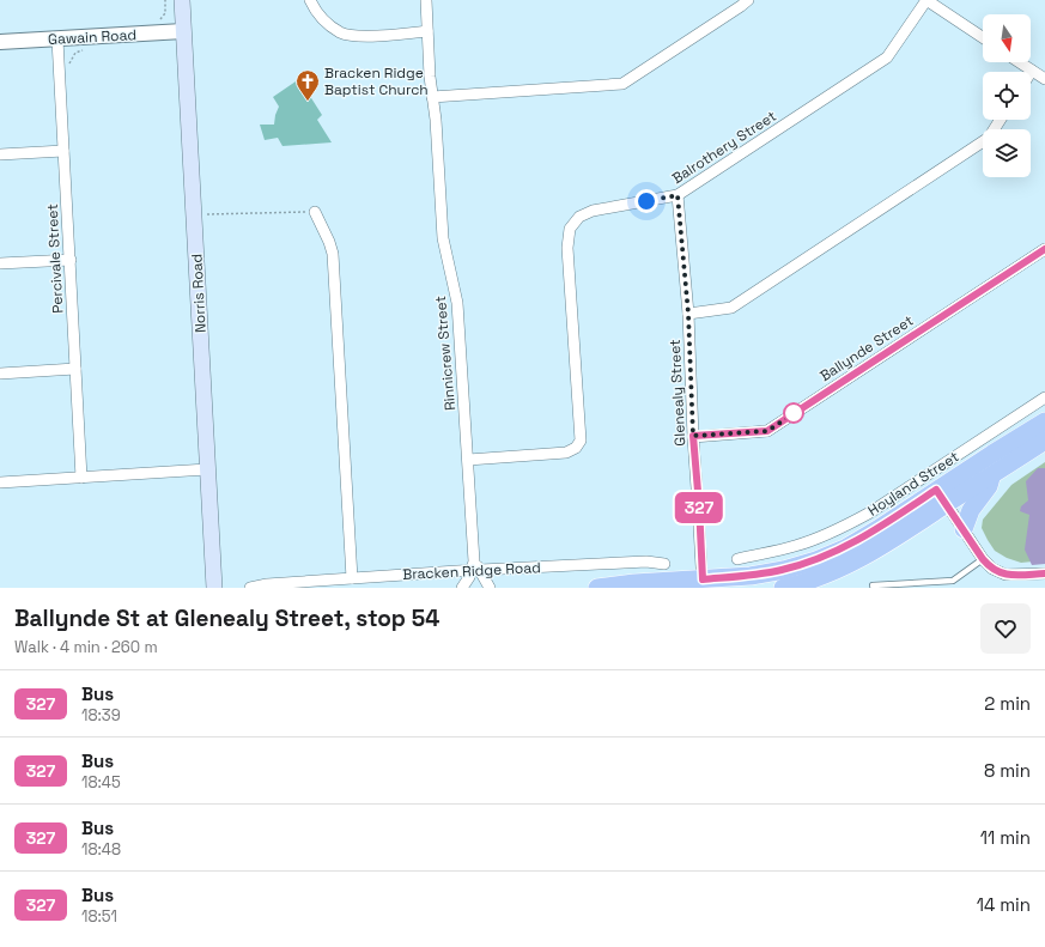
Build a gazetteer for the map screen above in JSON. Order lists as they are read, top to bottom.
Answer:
{
  "streets": {
    "main road": ["Norris Road", "Hoyland Street"],
    "street": [
      "Gawain Road",
      "Balrothery Street",
      "Percivale Street",
      "Ballynde Street",
      "Rinnicrew Street",
      "Glenealy Street",
      "Bracken Ridge Road"
    ]
  },
  "crossings": [
    ["Gawain Road", "Percivale Street"],
    ["Gawain Road", "Norris Road"],
    ["Balrothery Street", "Rinnicrew Street"],
    ["Balrothery Street", "Glenealy Street"],
    ["Ballynde Street", "Glenealy Street"],
    ["Rinnicrew Street", "Bracken Ridge Road"],
    ["Glenealy Street", "Hoyland Street"]
  ],
  "places": {
    "church": ["Bracken Ridge Baptist Church"]
  },
  "lines": ["bus line 327"],
  "north": "bottom",
  "page": {
    "on_map": "327",
    "heading": ["Ballynde St at Glenealy Street, stop 54", "Walk · 4 min · 260 m"],
    "list": [
      {
        "mark": "327",
        "name": "Bus",
        "note": "18:39",
        "value": "2 min"
      },
      {
        "mark": "327",
        "name": "Bus",
        "note": "18:45",
        "value": "8 min"
      },
      {
        "mark": "327",
        "name": "Bus",
        "note": "18:48",
        "value": "11 min"
      },
      {
        "mark": "327",
        "name": "Bus",
        "note": "18:51",
        "value": "14 min"
      }
    ]
  }
}
